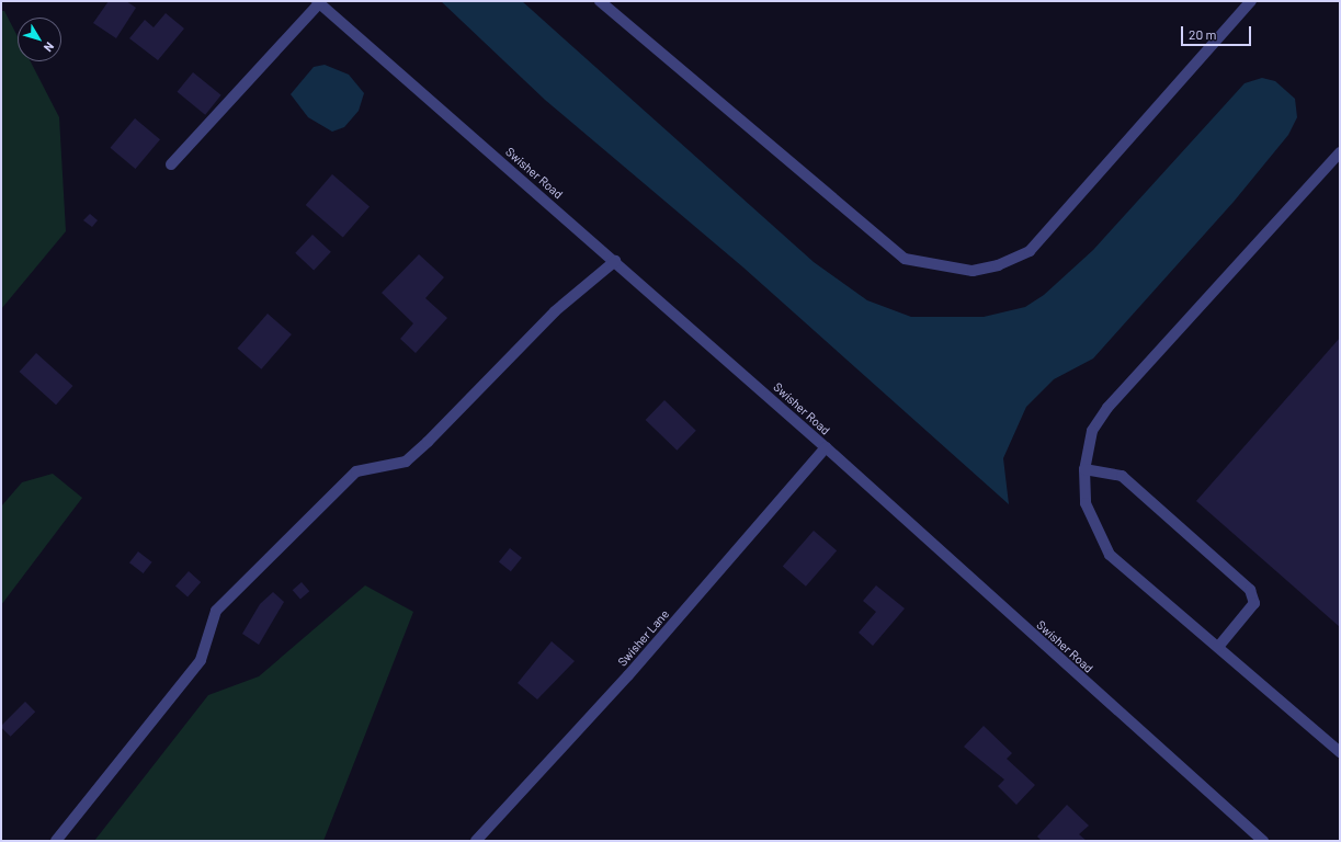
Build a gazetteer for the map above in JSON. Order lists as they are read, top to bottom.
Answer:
{
  "streets": {
    "street": ["Swisher Road", "Swisher Lane"]
  },
  "crossings": [
    ["Swisher Road", "Swisher Lane"]
  ],
  "scale_bar": "20 m",
  "north": "bottom right"
}
